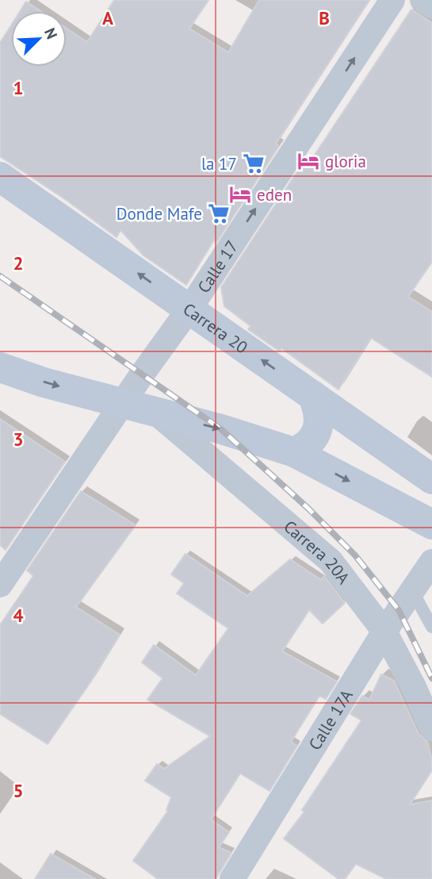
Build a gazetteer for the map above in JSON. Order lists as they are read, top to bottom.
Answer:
{
  "streets": {
    "street": [
      "Calle 17",
      "Carrera 20",
      "Carrera 20A",
      "Calle 17A"
    ]
  },
  "crossings": [
    ["Calle 17", "Carrera 20"],
    ["Calle 17", "Carrera 20A"],
    ["Carrera 20A", "Calle 17A"]
  ],
  "one_way": ["Calle 17", "Carrera 20"],
  "places": {
    "hotel": ["gloria", "eden"],
    "supermarket": ["la 17", "Donde Mafe"]
  },
  "north": "top right",
  "grid": {
    "columns": ["A", "B"],
    "rows": [
      "1",
      "2",
      "3",
      "4",
      "5"
    ]
  }
}
